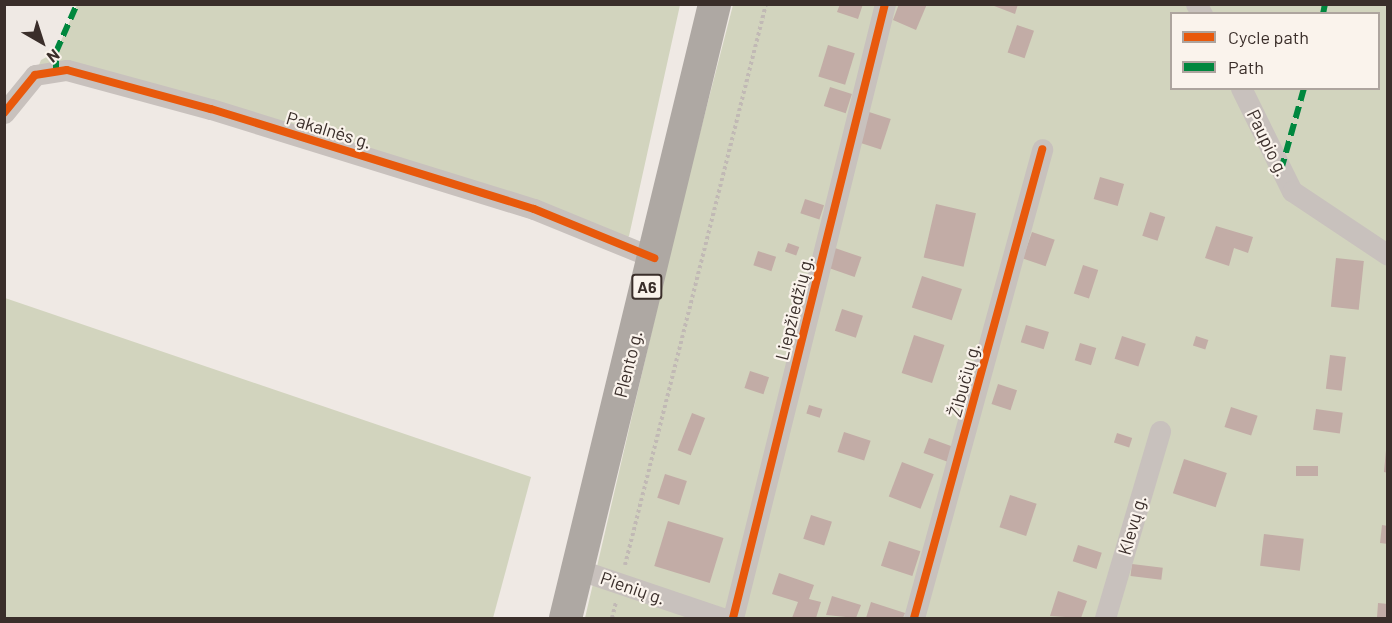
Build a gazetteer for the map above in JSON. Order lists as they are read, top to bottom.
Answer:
{
  "streets": {
    "highway": ["A6", "Plento g."],
    "street": [
      "Pakalnės g.",
      "Paupio g.",
      "Liepžiedžių g.",
      "Žibučių g.",
      "Klevų g.",
      "Pienių g."
    ]
  },
  "crossings": [
    ["Pakalnės g.", "Plento g."],
    ["Plento g.", "Pienių g."]
  ],
  "legend": ["Cycle path", "Path"],
  "north": "bottom right"
}
